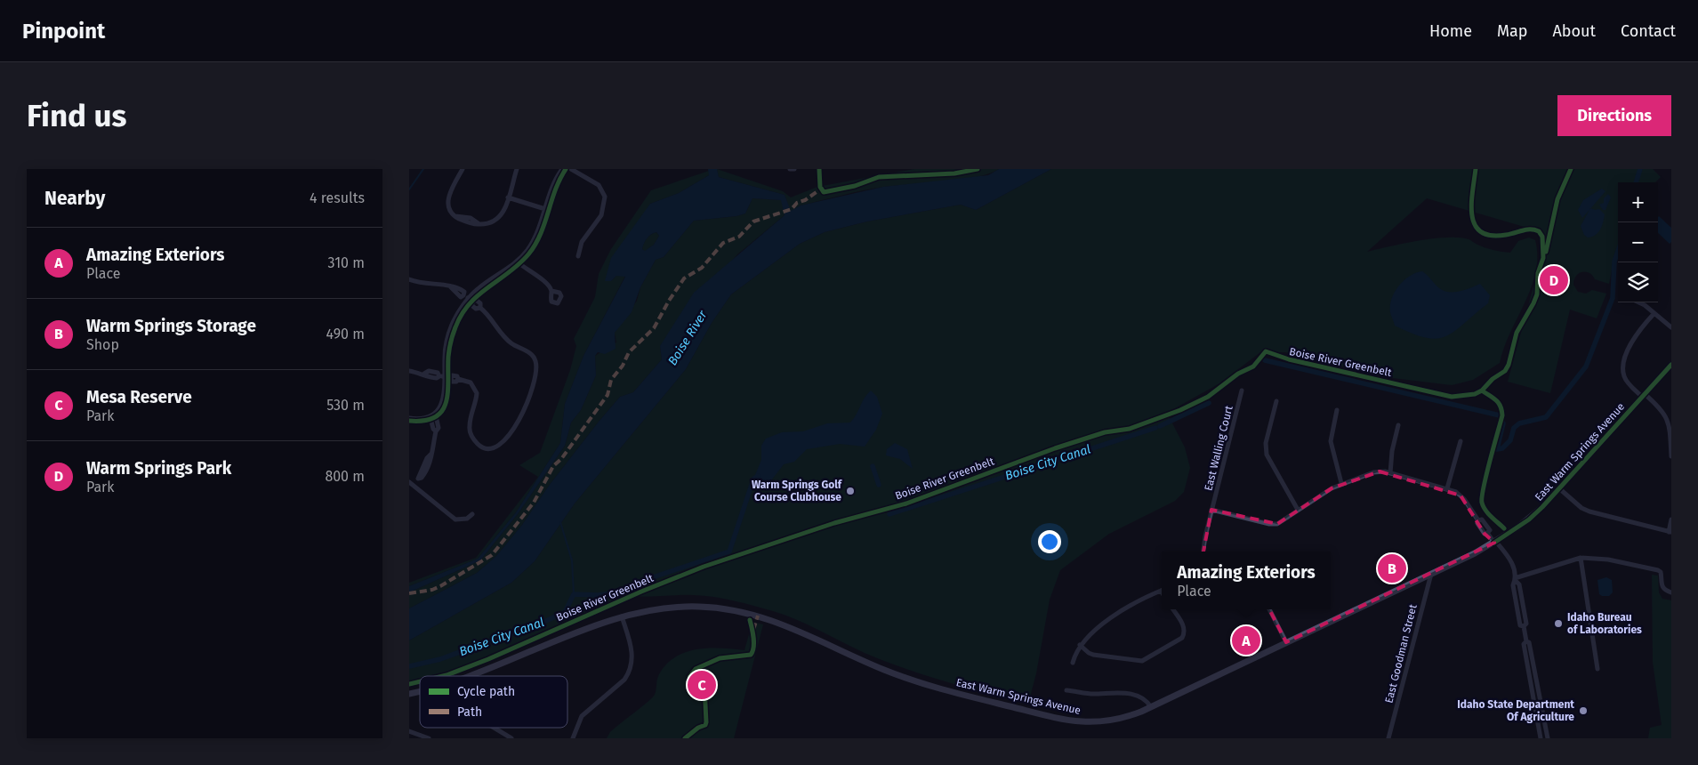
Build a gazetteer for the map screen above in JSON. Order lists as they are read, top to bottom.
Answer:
{
  "streets": {
    "street": ["East Walling Court", "East Warm Springs Avenue", "East Goodman Street"],
    "cycle path": ["Boise River Greenbelt"]
  },
  "crossings": [
    ["East Warm Springs Avenue", "East Goodman Street"]
  ],
  "water": ["Boise River", "Boise City Canal"],
  "places": ["Warm Springs Golf Course Clubhouse", "Idaho Bureau of Laboratories", "Idaho State Department Of Agriculture"],
  "legend": ["Cycle path", "Path"],
  "page": {
    "header": "Pinpoint",
    "nav": [
      "Home",
      "Map",
      "About",
      "Contact"
    ],
    "buttons": "Directions",
    "title": "Find us",
    "heading": ["Nearby", "4 results"],
    "map_buttons": ["+", "−"],
    "list": [
      {
        "mark": "A",
        "name": "Amazing Exteriors",
        "note": "Place",
        "value": "310 m"
      },
      {
        "mark": "B",
        "name": "Warm Springs Storage",
        "note": "Shop",
        "value": "490 m"
      },
      {
        "mark": "C",
        "name": "Mesa Reserve",
        "note": "Park",
        "value": "530 m"
      },
      {
        "mark": "D",
        "name": "Warm Springs Park",
        "note": "Park",
        "value": "800 m"
      }
    ],
    "pins": [
      "D",
      "B",
      "A",
      "C"
    ],
    "popup": ["Amazing Exteriors", "Place"]
  }
}
